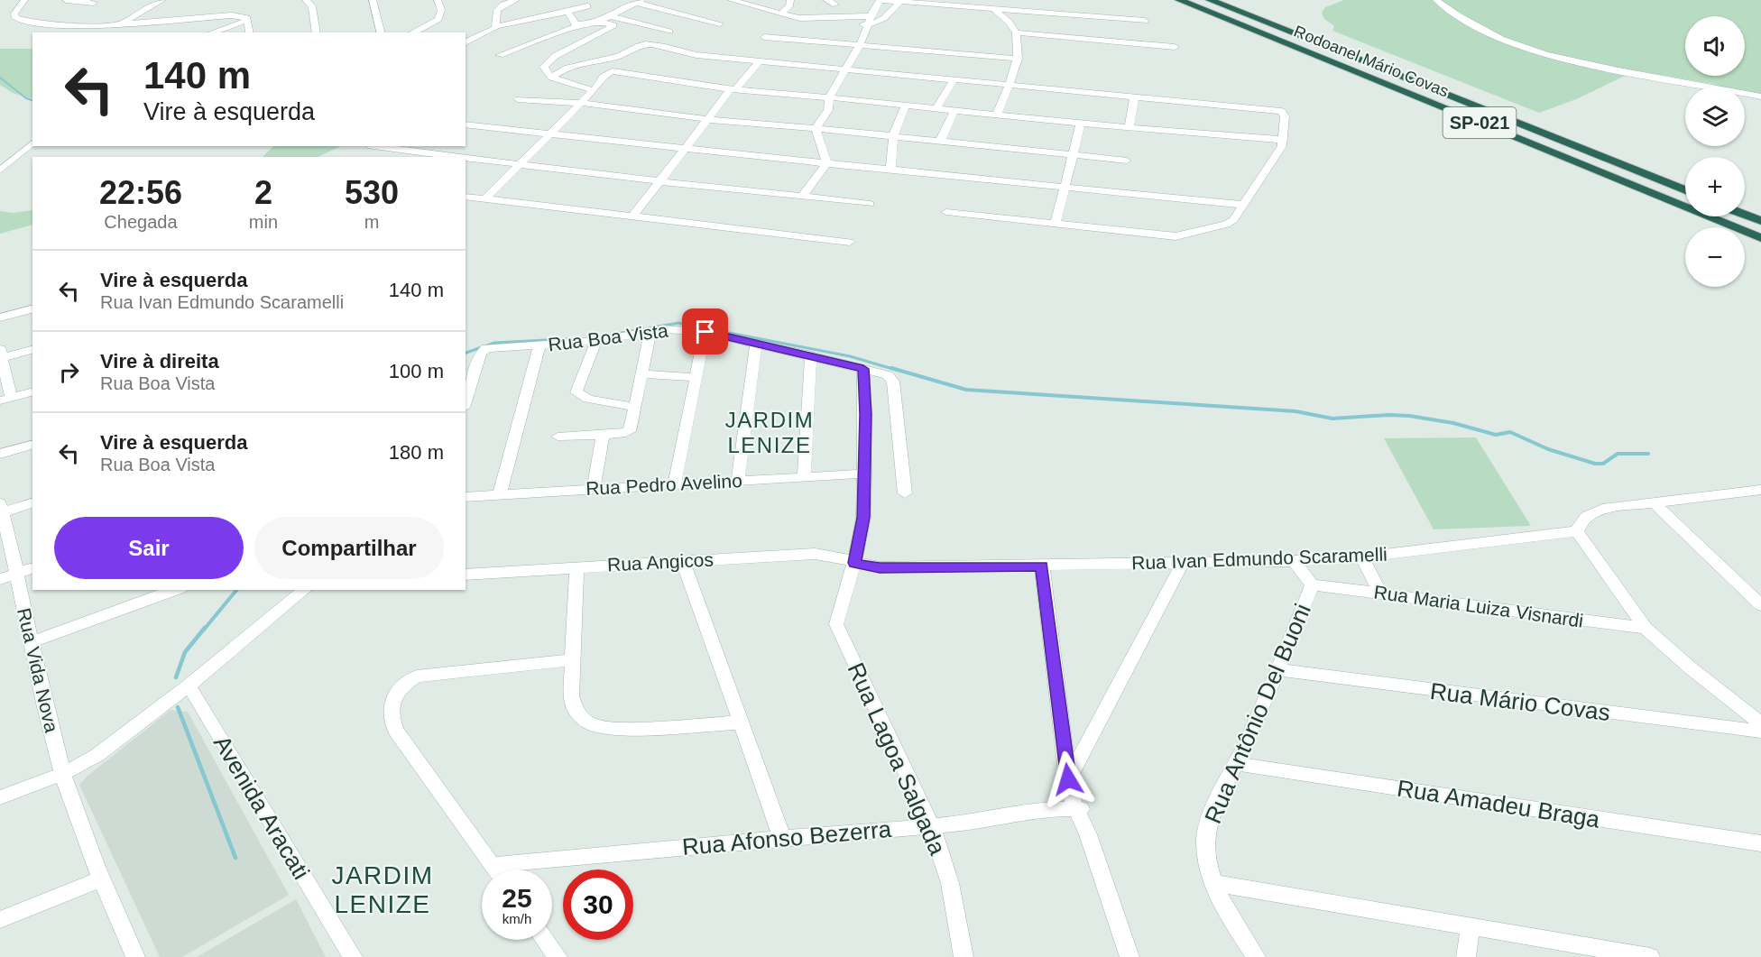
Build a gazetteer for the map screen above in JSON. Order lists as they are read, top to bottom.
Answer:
{
  "streets": {
    "highway": ["Rodoanel Mário Covas", "SP-021"],
    "street": [
      "Rua Boa Vista",
      "Rua Pedro Avelino",
      "Rua Ivan Edmundo Scaramelli",
      "Rua Angicos",
      "Rua Maria Luiza Visnardi",
      "Rua Vida Nova",
      "Rua Mário Covas",
      "Rua Antônio Del Buoni",
      "Rua Lagoa Salgada",
      "Rua Amadeu Braga",
      "Avenida Aracati",
      "Rua Afonso Bezerra"
    ]
  },
  "crossings": [
    ["Rua Ivan Edmundo Scaramelli", "Rua Angicos"],
    ["Rua Ivan Edmundo Scaramelli", "Rua Antônio Del Buoni"],
    ["Rua Ivan Edmundo Scaramelli", "Rua Lagoa Salgada"],
    ["Rua Angicos", "Rua Lagoa Salgada"],
    ["Rua Maria Luiza Visnardi", "Rua Antônio Del Buoni"],
    ["Rua Mário Covas", "Rua Antônio Del Buoni"],
    ["Rua Antônio Del Buoni", "Rua Amadeu Braga"],
    ["Rua Lagoa Salgada", "Rua Afonso Bezerra"]
  ],
  "districts": ["JARDIM LENIZE", "JARDIM LENIZE"],
  "page": {
    "map_buttons": ["+", "−"],
    "turn": ["140 m", "Vire à esquerda"],
    "eta": [
      "22:56",
      "Chegada",
      "2",
      "min",
      "530",
      "m"
    ],
    "list": [
      {
        "name": "Vire à esquerda",
        "note": "Rua Ivan Edmundo Scaramelli",
        "value": "140 m"
      },
      {
        "name": "Vire à direita",
        "note": "Rua Boa Vista",
        "value": "100 m"
      },
      {
        "name": "Vire à esquerda",
        "note": "Rua Boa Vista",
        "value": "180 m"
      }
    ],
    "buttons": ["Sair", "Compartilhar"],
    "speed": "25 km/h",
    "limit": "30"
  }
}
